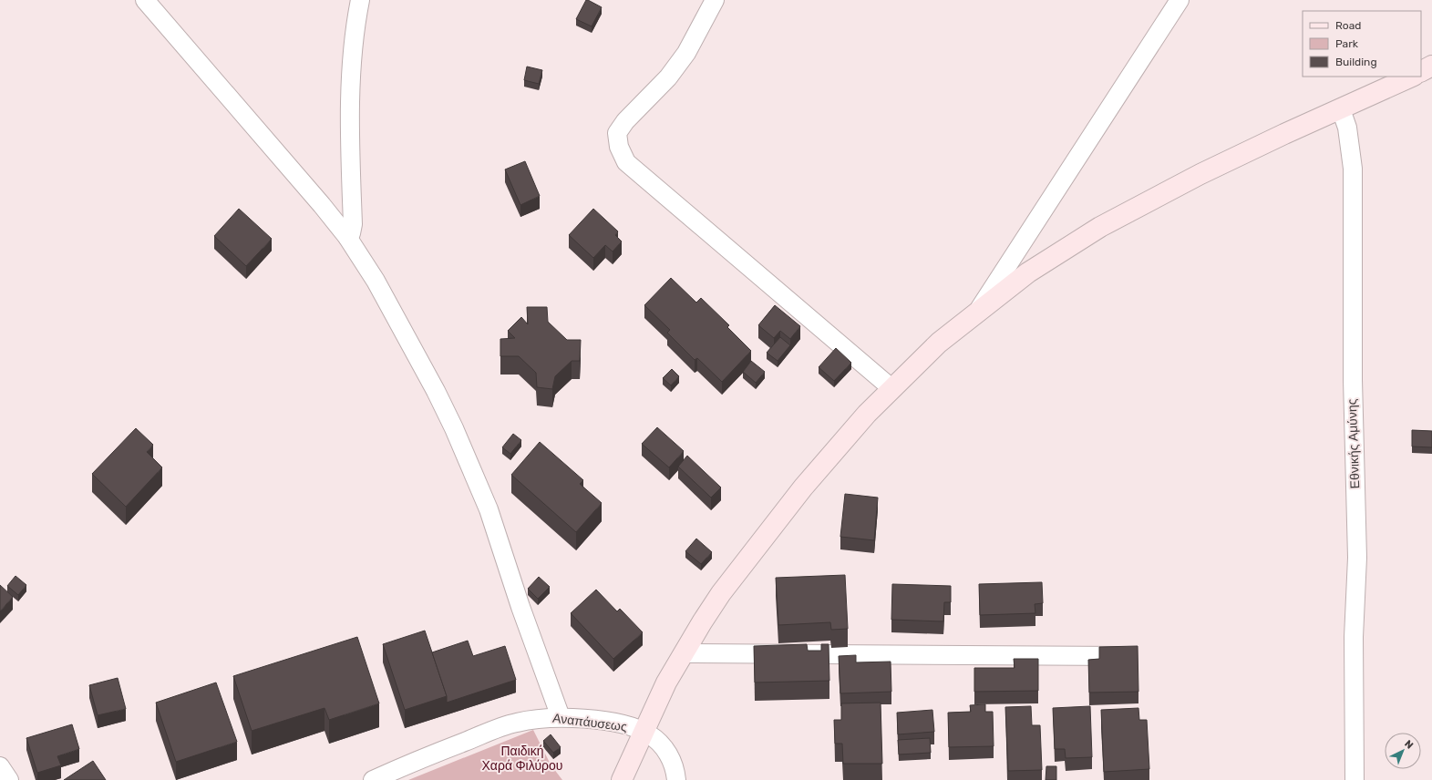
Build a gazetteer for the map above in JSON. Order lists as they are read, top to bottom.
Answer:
{
  "streets": {
    "street": ["Εθνικής Αμύνης", "Αναπάυσεως"]
  },
  "parks": ["Παιδική Χαρά Φιλύρου"],
  "legend": ["Road", "Park", "Building"],
  "north": "top right"
}
